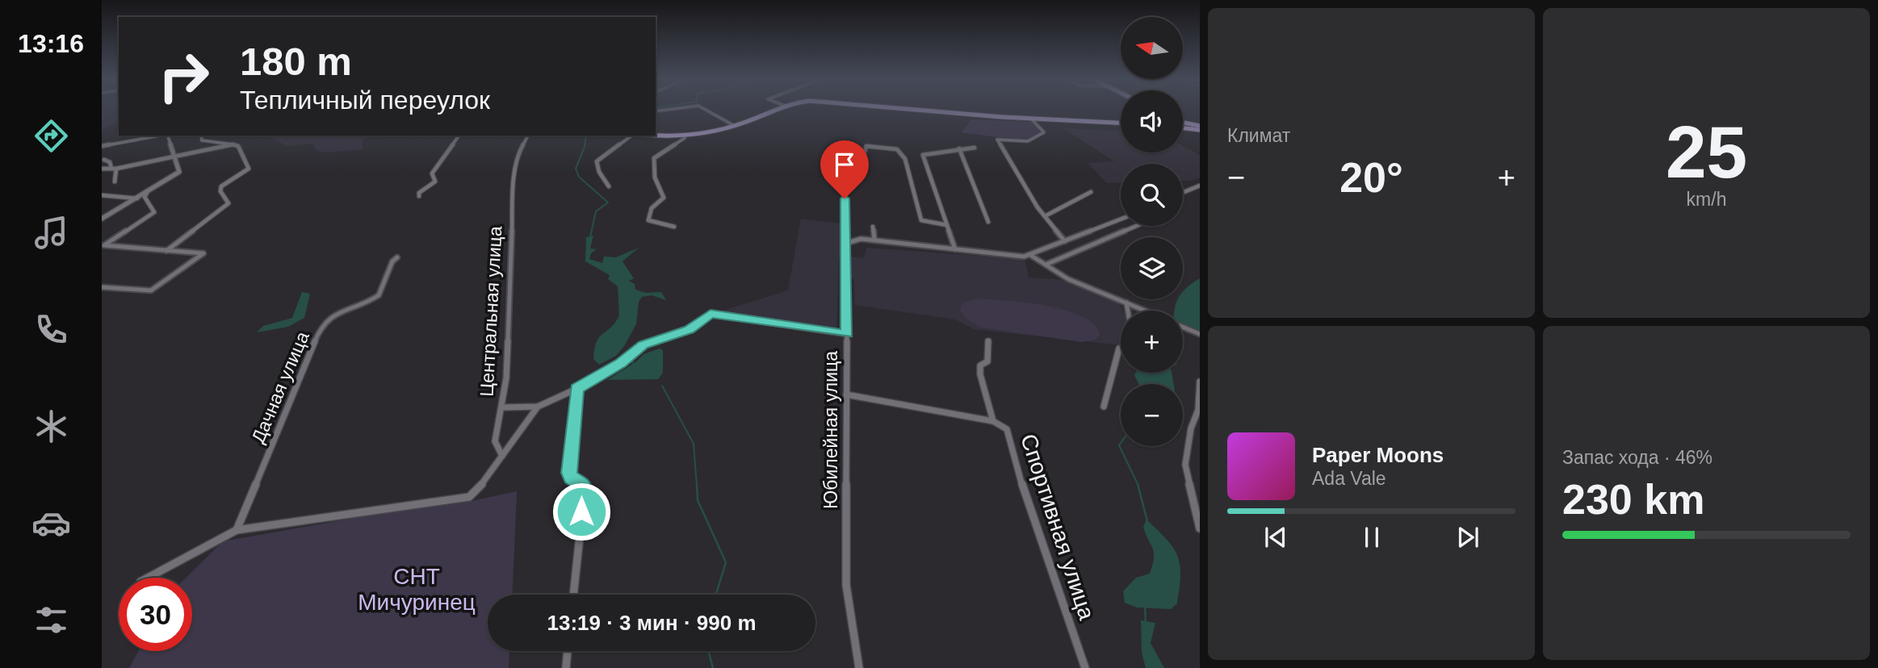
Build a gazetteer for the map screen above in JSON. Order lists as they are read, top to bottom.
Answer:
{
  "streets": {
    "street": [
      "Центральная улица",
      "Дачная улица",
      "Юбилейная улица",
      "Спортивная улица"
    ]
  },
  "parks": ["СНТ Мичуринец"],
  "north": "left",
  "page": {
    "tabs": "13:16",
    "tile": [
      "Климат",
      ["25", "km/h"],
      ["Запас хода · 46%", "230 km"]
    ],
    "map_buttons": ["+", "−"],
    "turn": ["180 m", "Тепличный переулок"],
    "heat": ["−", "20°", "+"],
    "song": ["Paper Moons", "Ada Vale"],
    "limit": "30",
    "trip": "13:19 · 3 мин · 990 m"
  }
}
